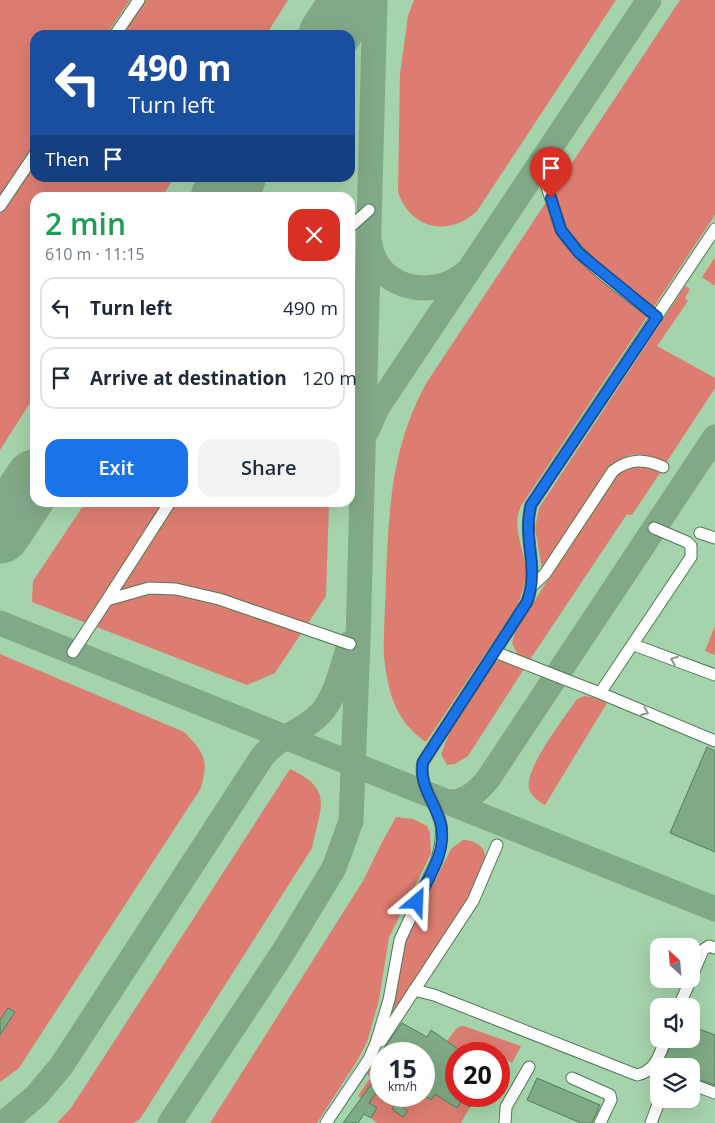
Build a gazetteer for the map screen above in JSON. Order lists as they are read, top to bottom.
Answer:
{
  "north": "top left",
  "page": {
    "turn": ["490 m", "Turn left"],
    "then": "Then",
    "heading": ["2 min", "610 m · 11:15"],
    "list": [
      {
        "name": "Turn left",
        "value": "490 m"
      },
      {
        "name": "Arrive at destination",
        "value": "120 m"
      }
    ],
    "buttons": ["Exit", "Share"],
    "speed": "15 km/h",
    "limit": "20"
  }
}
